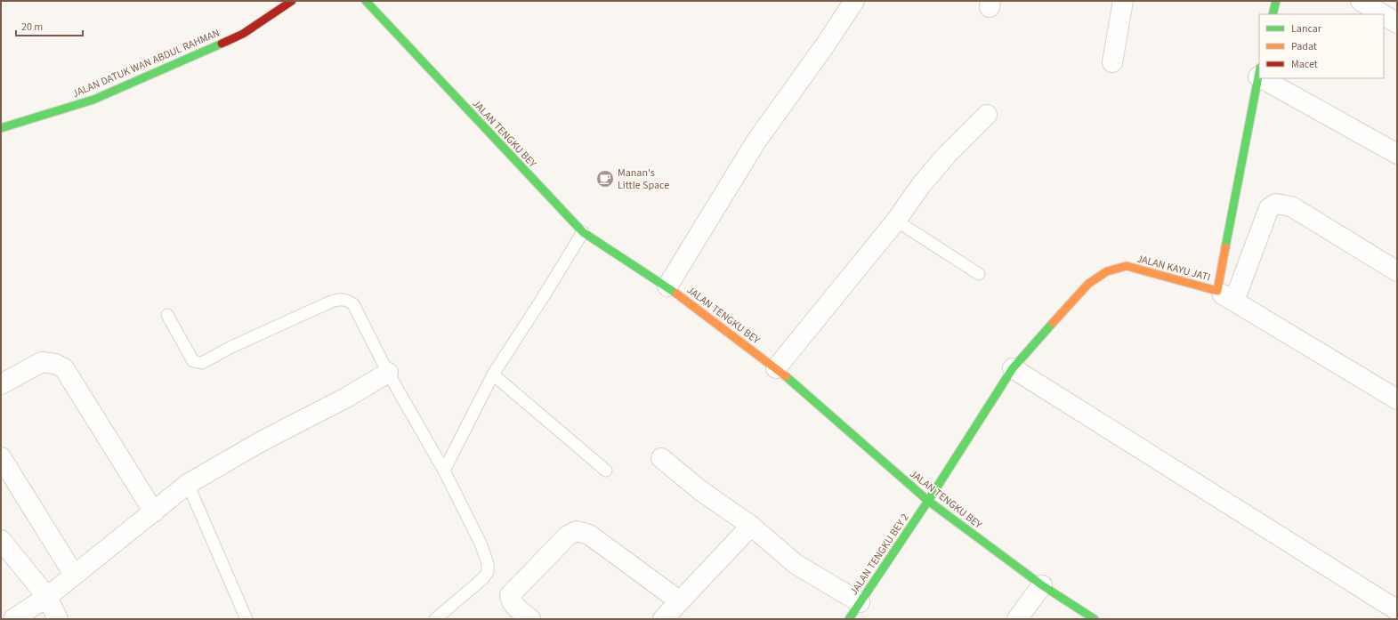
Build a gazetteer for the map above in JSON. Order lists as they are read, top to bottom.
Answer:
{
  "streets": {
    "street": [
      "JALAN DATUK WAN ABDUL RAHMAN",
      "JALAN TENGKU BEY",
      "JALAN KAYU JATI",
      "JALAN TENGKU BEY 2"
    ]
  },
  "crossings": [
    ["JALAN TENGKU BEY", "JALAN KAYU JATI"],
    ["JALAN TENGKU BEY", "JALAN TENGKU BEY 2"],
    ["JALAN KAYU JATI", "JALAN TENGKU BEY 2"]
  ],
  "places": {
    "cafe": ["Manan's Little Space"]
  },
  "legend": ["Lancar", "Padat", "Macet"],
  "scale_bar": "20 m"
}
